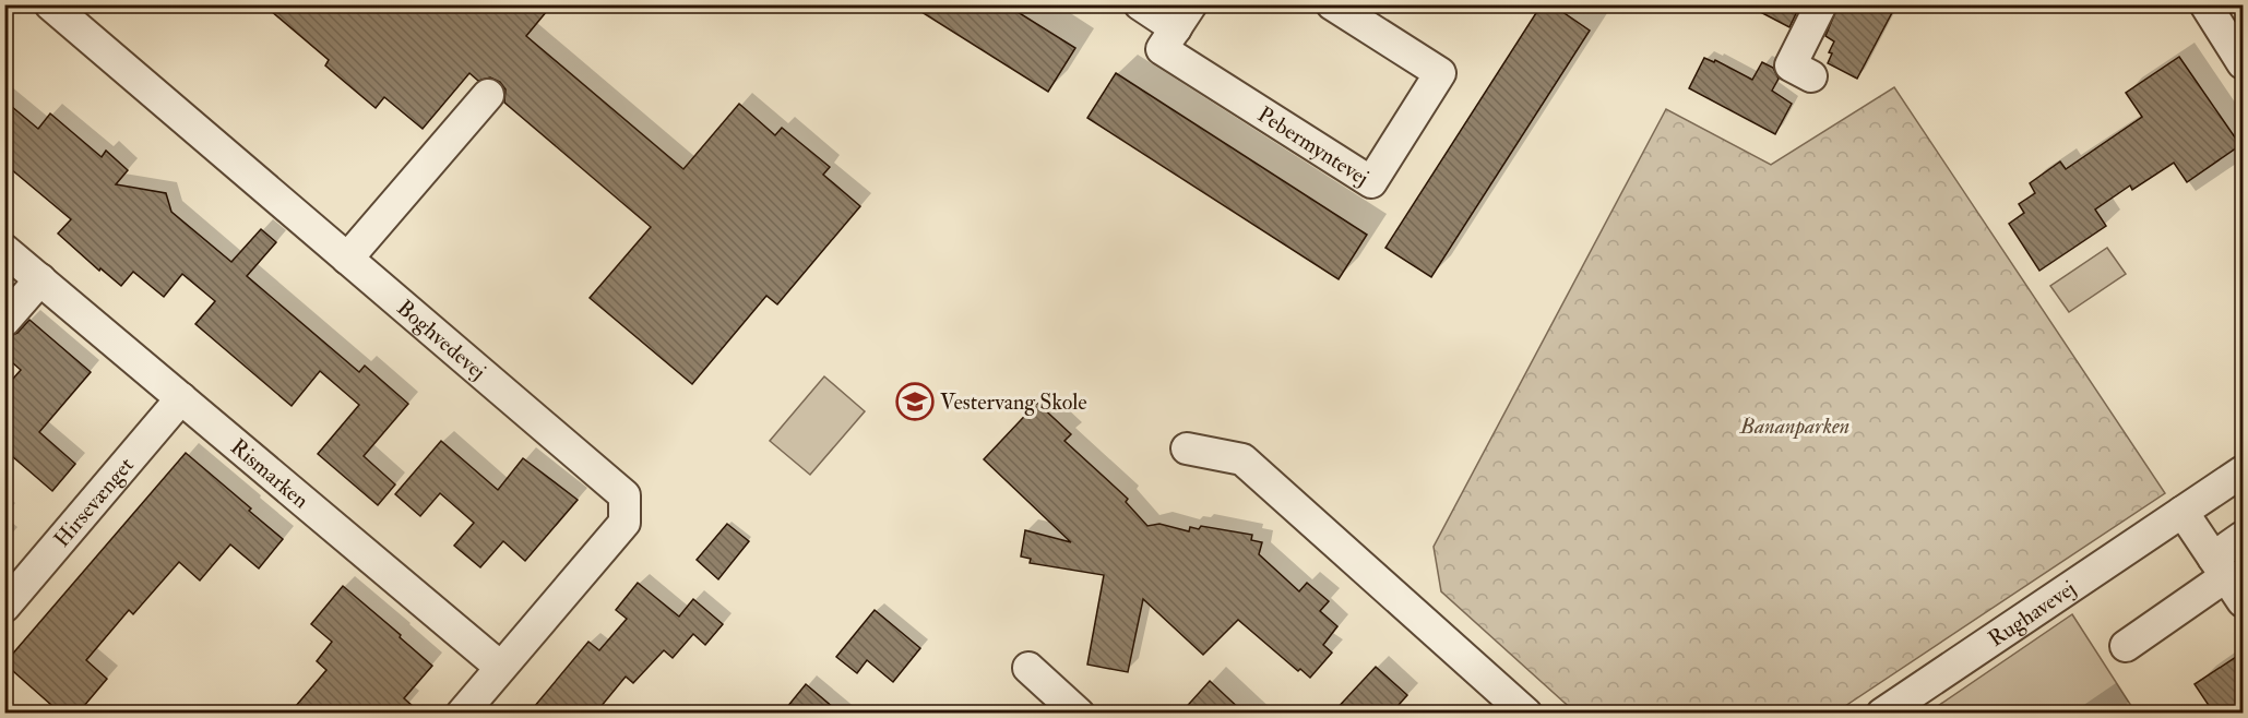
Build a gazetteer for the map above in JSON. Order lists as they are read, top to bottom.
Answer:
{
  "streets": {
    "street": [
      "Pebermyntevej",
      "Boghvedevej",
      "Rismarken",
      "Hirsevænget",
      "Rughavevej"
    ]
  },
  "crossings": [
    ["Boghvedevej", "Rismarken"],
    ["Rismarken", "Hirsevænget"]
  ],
  "parks": ["Bananparken"],
  "places": {
    "school or university": ["Vestervang Skole"]
  }
}
